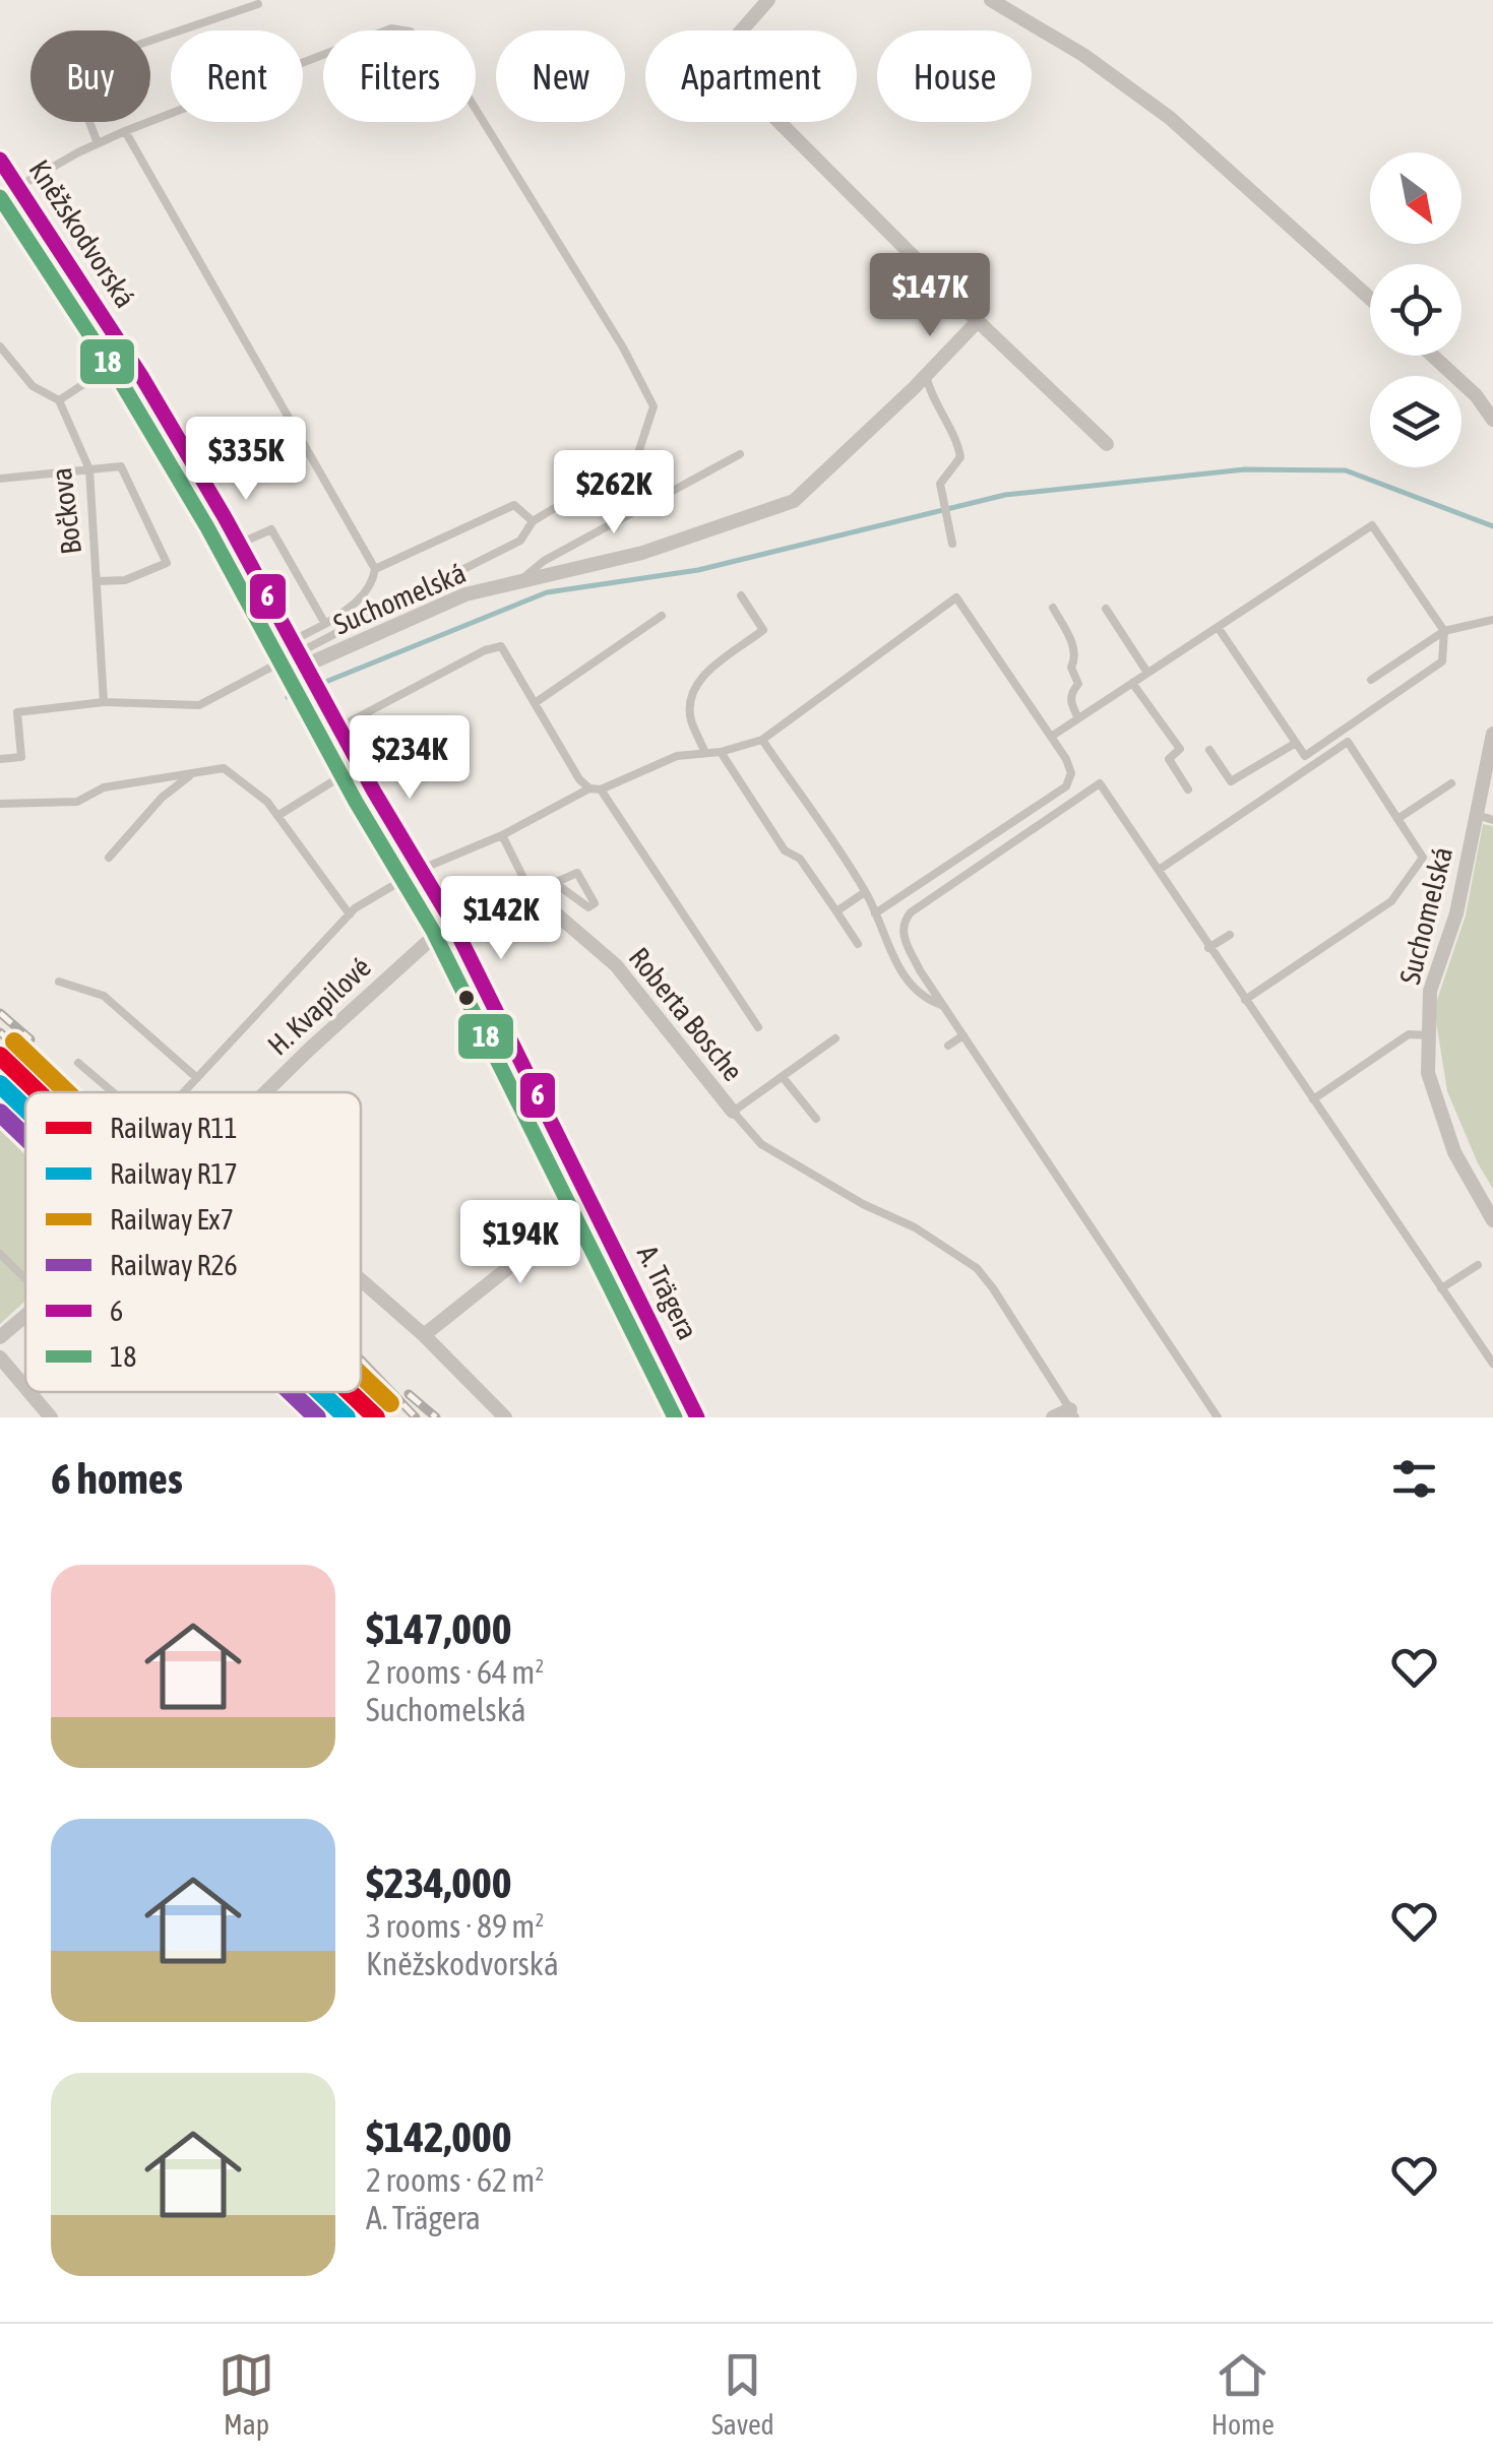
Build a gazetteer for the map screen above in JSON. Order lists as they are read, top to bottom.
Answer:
{
  "streets": {
    "street": [
      "Kněžskodvorská",
      "Suchomelská",
      "H. Kvapilové",
      "Roberta Bosche",
      "A. Trägera"
    ],
    "lane": ["Bočkova"]
  },
  "crossings": [
    ["Kněžskodvorská", "Suchomelská"],
    ["Kněžskodvorská", "H. Kvapilové"],
    ["Kněžskodvorská", "A. Trägera"],
    ["H. Kvapilové", "A. Trägera"]
  ],
  "lines": [
    "transit line 6",
    "transit line 18",
    "rail line Ex7",
    "rail line R11",
    "rail line R17",
    "rail line R26"
  ],
  "legend": [
    "Railway R11",
    "Railway R17",
    "Railway Ex7",
    "Railway R26",
    "6",
    "18"
  ],
  "north": "bottom right",
  "page": {
    "chip": [
      "Buy",
      "Rent",
      "Filters",
      "New",
      "Apartment",
      "House"
    ],
    "price": [
      "$147K",
      "$335K",
      "$262K",
      "$234K",
      "$142K",
      "$194K"
    ],
    "heading": "6 homes",
    "list": [
      {
        "name": "$147,000",
        "note": "2 rooms · 64 m² · Suchomelská"
      },
      {
        "name": "$234,000",
        "note": "3 rooms · 89 m² · Kněžskodvorská"
      },
      {
        "name": "$142,000",
        "note": "2 rooms · 62 m² · A. Trägera"
      }
    ],
    "tabs": ["Map", "Saved", "Home"]
  }
}
